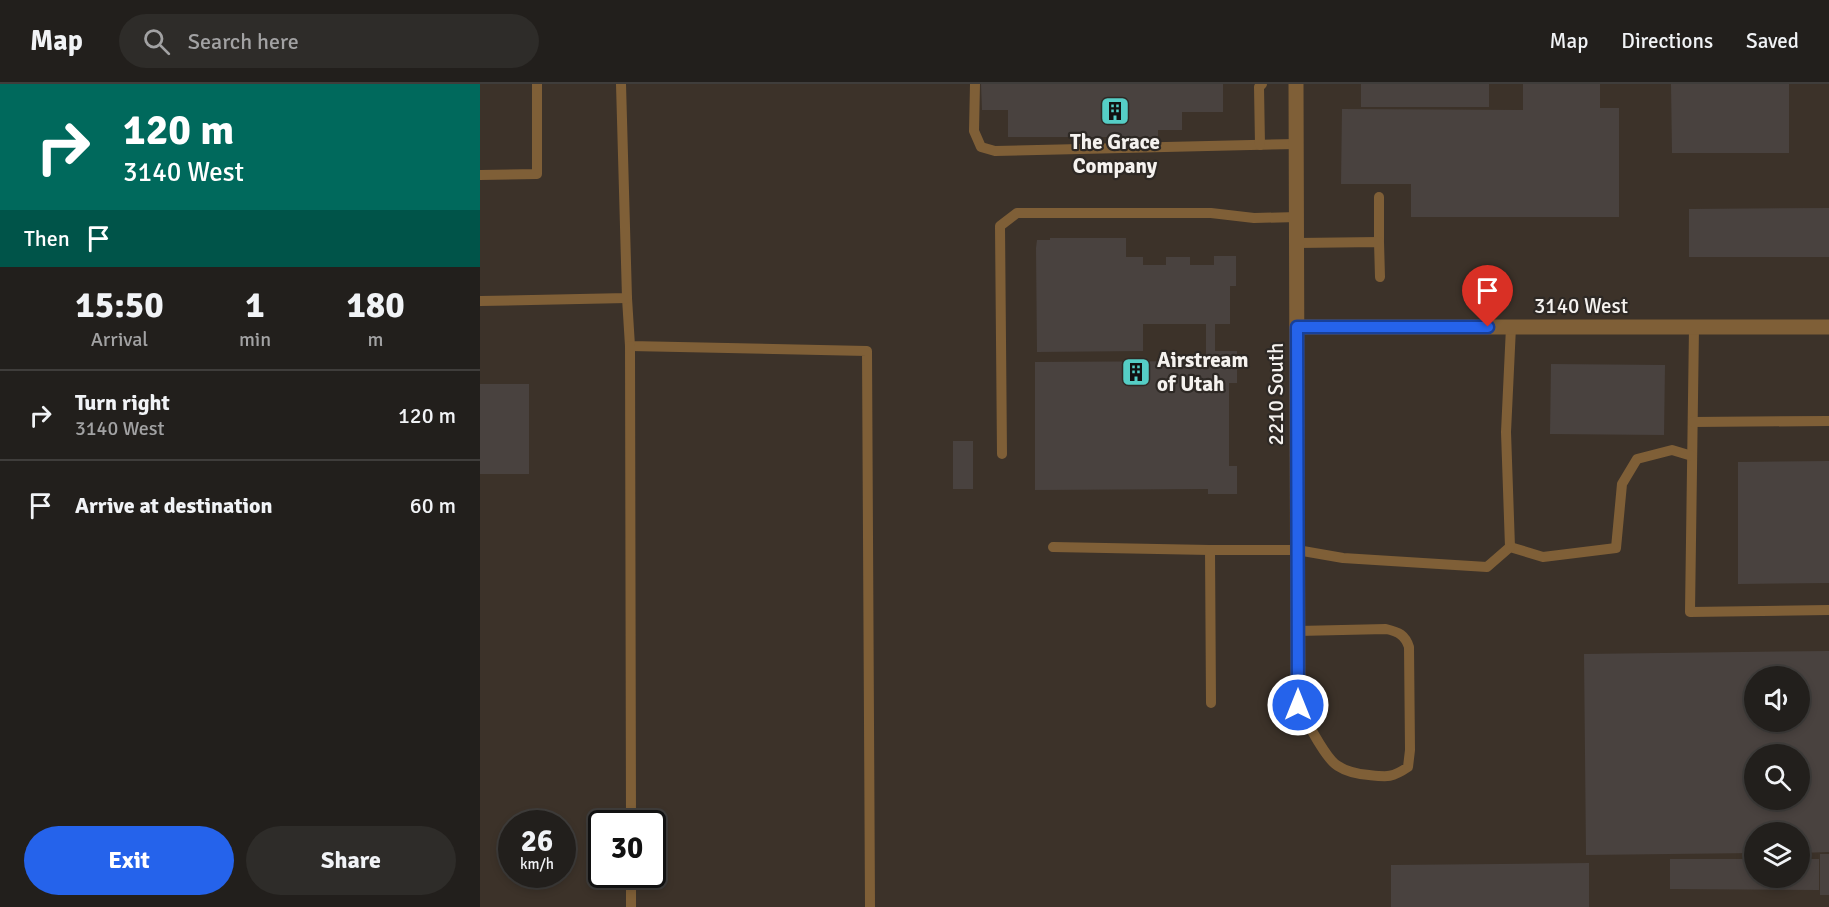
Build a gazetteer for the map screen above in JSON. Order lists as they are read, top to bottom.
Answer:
{
  "streets": {
    "street": ["3140 West", "2210 South"]
  },
  "crossings": [
    ["3140 West", "2210 South"]
  ],
  "places": {
    "building": ["The Grace Company", "Airstream of Utah"]
  },
  "page": {
    "header": "Map",
    "search": "Search here",
    "nav": ["Map", "Directions", "Saved"],
    "turn": ["120 m", "3140 West"],
    "then": "Then",
    "eta": [
      "15:50",
      "Arrival",
      "1",
      "min",
      "180",
      "m"
    ],
    "list": [
      {
        "name": "Turn right",
        "note": "3140 West",
        "value": "120 m"
      },
      {
        "name": "Arrive at destination",
        "value": "60 m"
      }
    ],
    "speed": "26 km/h",
    "limit": "30",
    "buttons": ["Exit", "Share"]
  }
}
